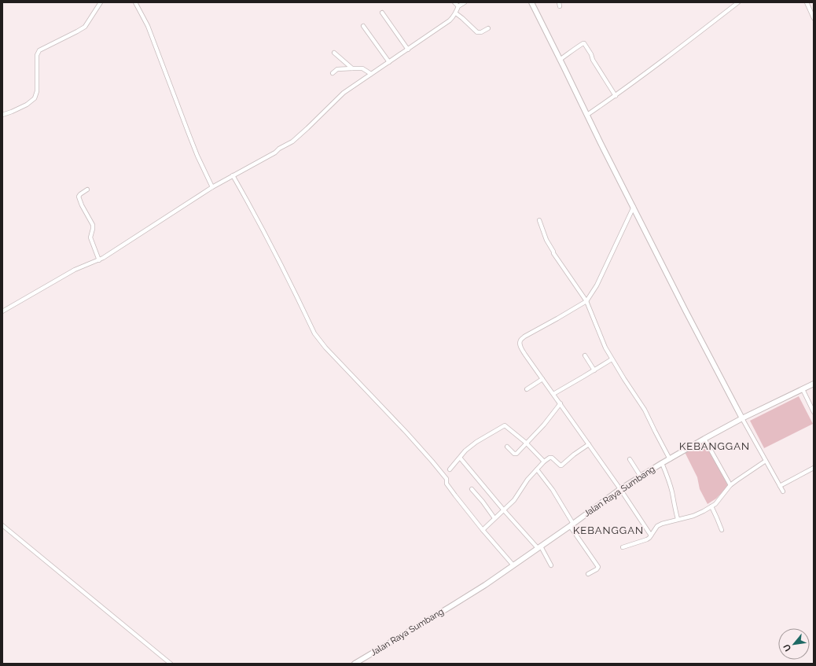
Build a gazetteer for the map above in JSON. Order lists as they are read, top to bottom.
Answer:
{
  "streets": {
    "street": ["Jalan Raya Sumbang"]
  },
  "districts": ["KEBANGGAN", "KEBANGGAN"],
  "north": "bottom left"
}
